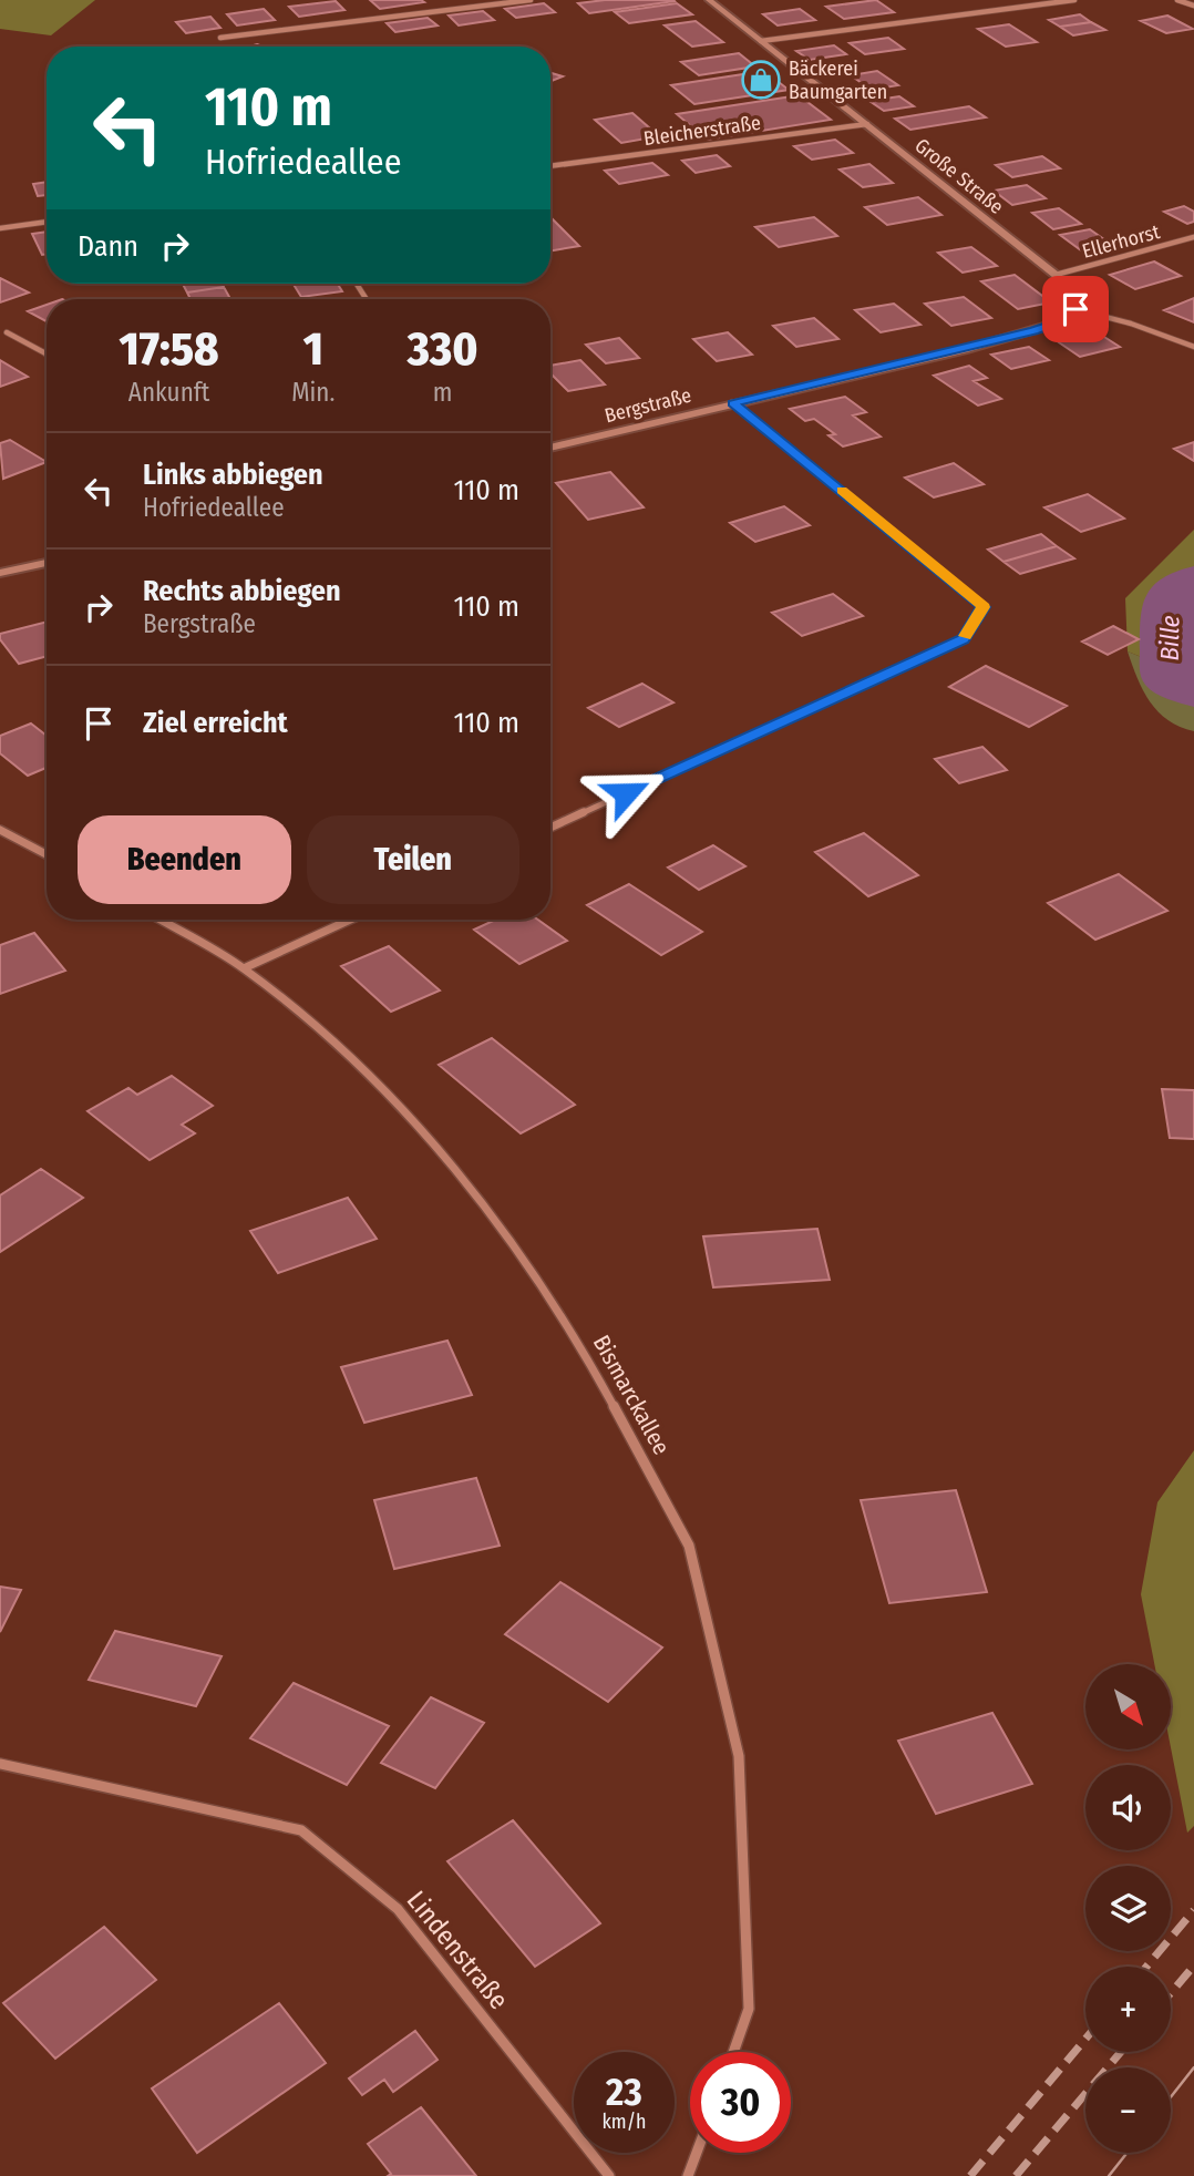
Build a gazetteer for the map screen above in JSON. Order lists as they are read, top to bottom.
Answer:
{
  "streets": {
    "street": [
      "Bleicherstraße",
      "Große Straße",
      "Ellerhorst",
      "Bergstraße",
      "Bismarckallee",
      "Lindenstraße"
    ]
  },
  "crossings": [
    ["Bleicherstraße", "Große Straße"],
    ["Große Straße", "Ellerhorst"],
    ["Große Straße", "Bergstraße"]
  ],
  "water": ["Bille"],
  "places": {
    "shop": ["Bäckerei Baumgarten"]
  },
  "north": "bottom right",
  "page": {
    "turn": ["110 m", "Hofriedeallee"],
    "then": "Dann",
    "eta": [
      "17:58",
      "Ankunft",
      "1",
      "Min.",
      "330",
      "m"
    ],
    "list": [
      {
        "name": "Links abbiegen",
        "note": "Hofriedeallee",
        "value": "110 m"
      },
      {
        "name": "Rechts abbiegen",
        "note": "Bergstraße",
        "value": "110 m"
      },
      {
        "name": "Ziel erreicht",
        "value": "110 m"
      }
    ],
    "buttons": ["Beenden", "Teilen"],
    "map_buttons": ["+", "−"],
    "speed": "23 km/h",
    "limit": "30"
  }
}
